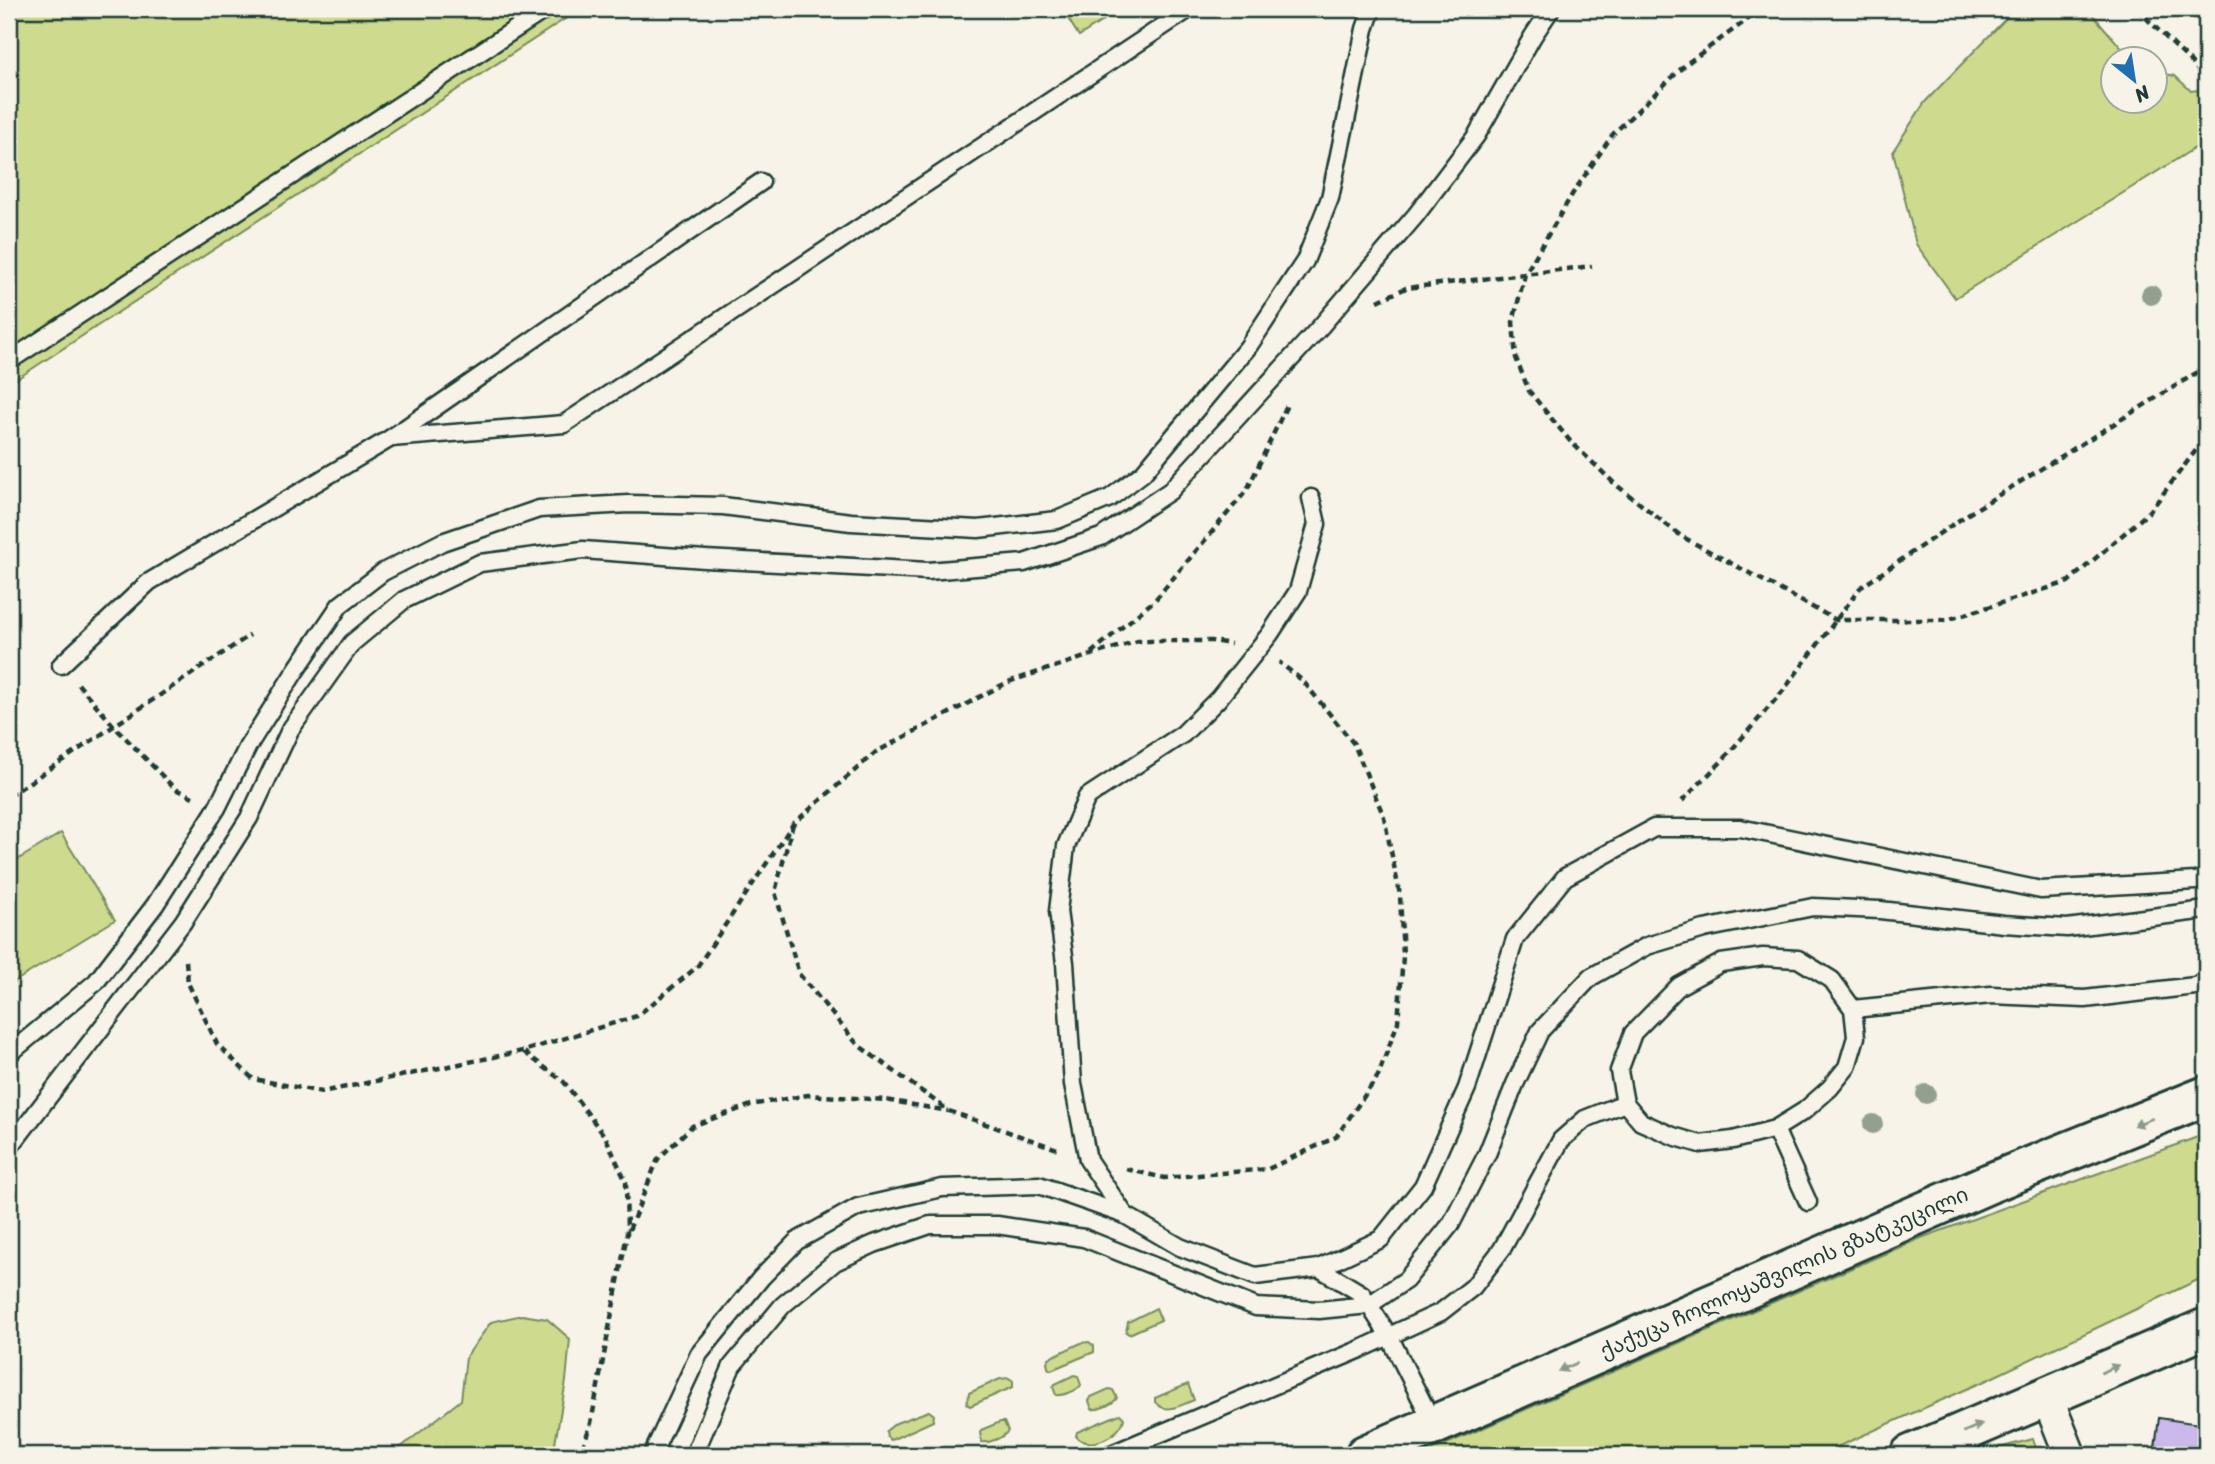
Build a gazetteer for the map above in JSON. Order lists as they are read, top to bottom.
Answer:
{
  "streets": {
    "main road": ["ქაქუცა ჩოლოყაშვილის გზატკეცილი"]
  },
  "north": "bottom right"
}
